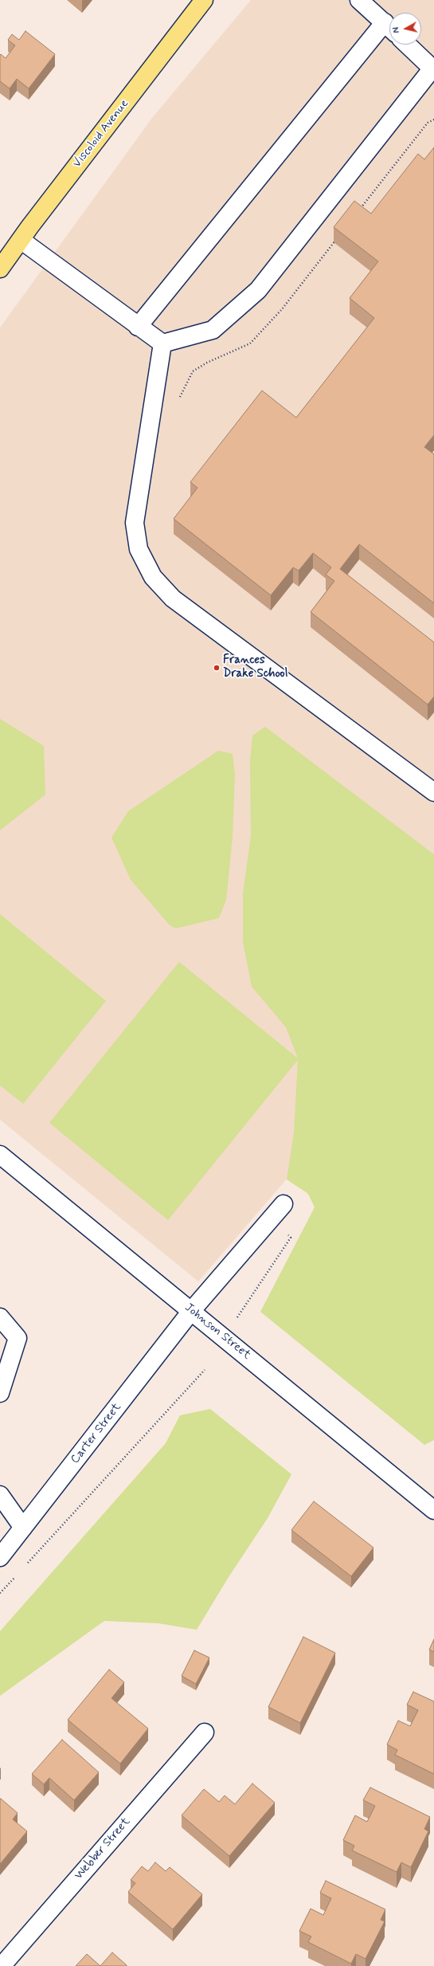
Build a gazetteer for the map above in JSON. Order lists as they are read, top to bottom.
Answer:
{
  "streets": {
    "main road": ["Viscoloid Avenue"],
    "street": ["Johnson Street", "Carter Street", "Webber Street"]
  },
  "crossings": [
    ["Johnson Street", "Carter Street"]
  ],
  "places": ["Frances Drake School"],
  "north": "left"
}
